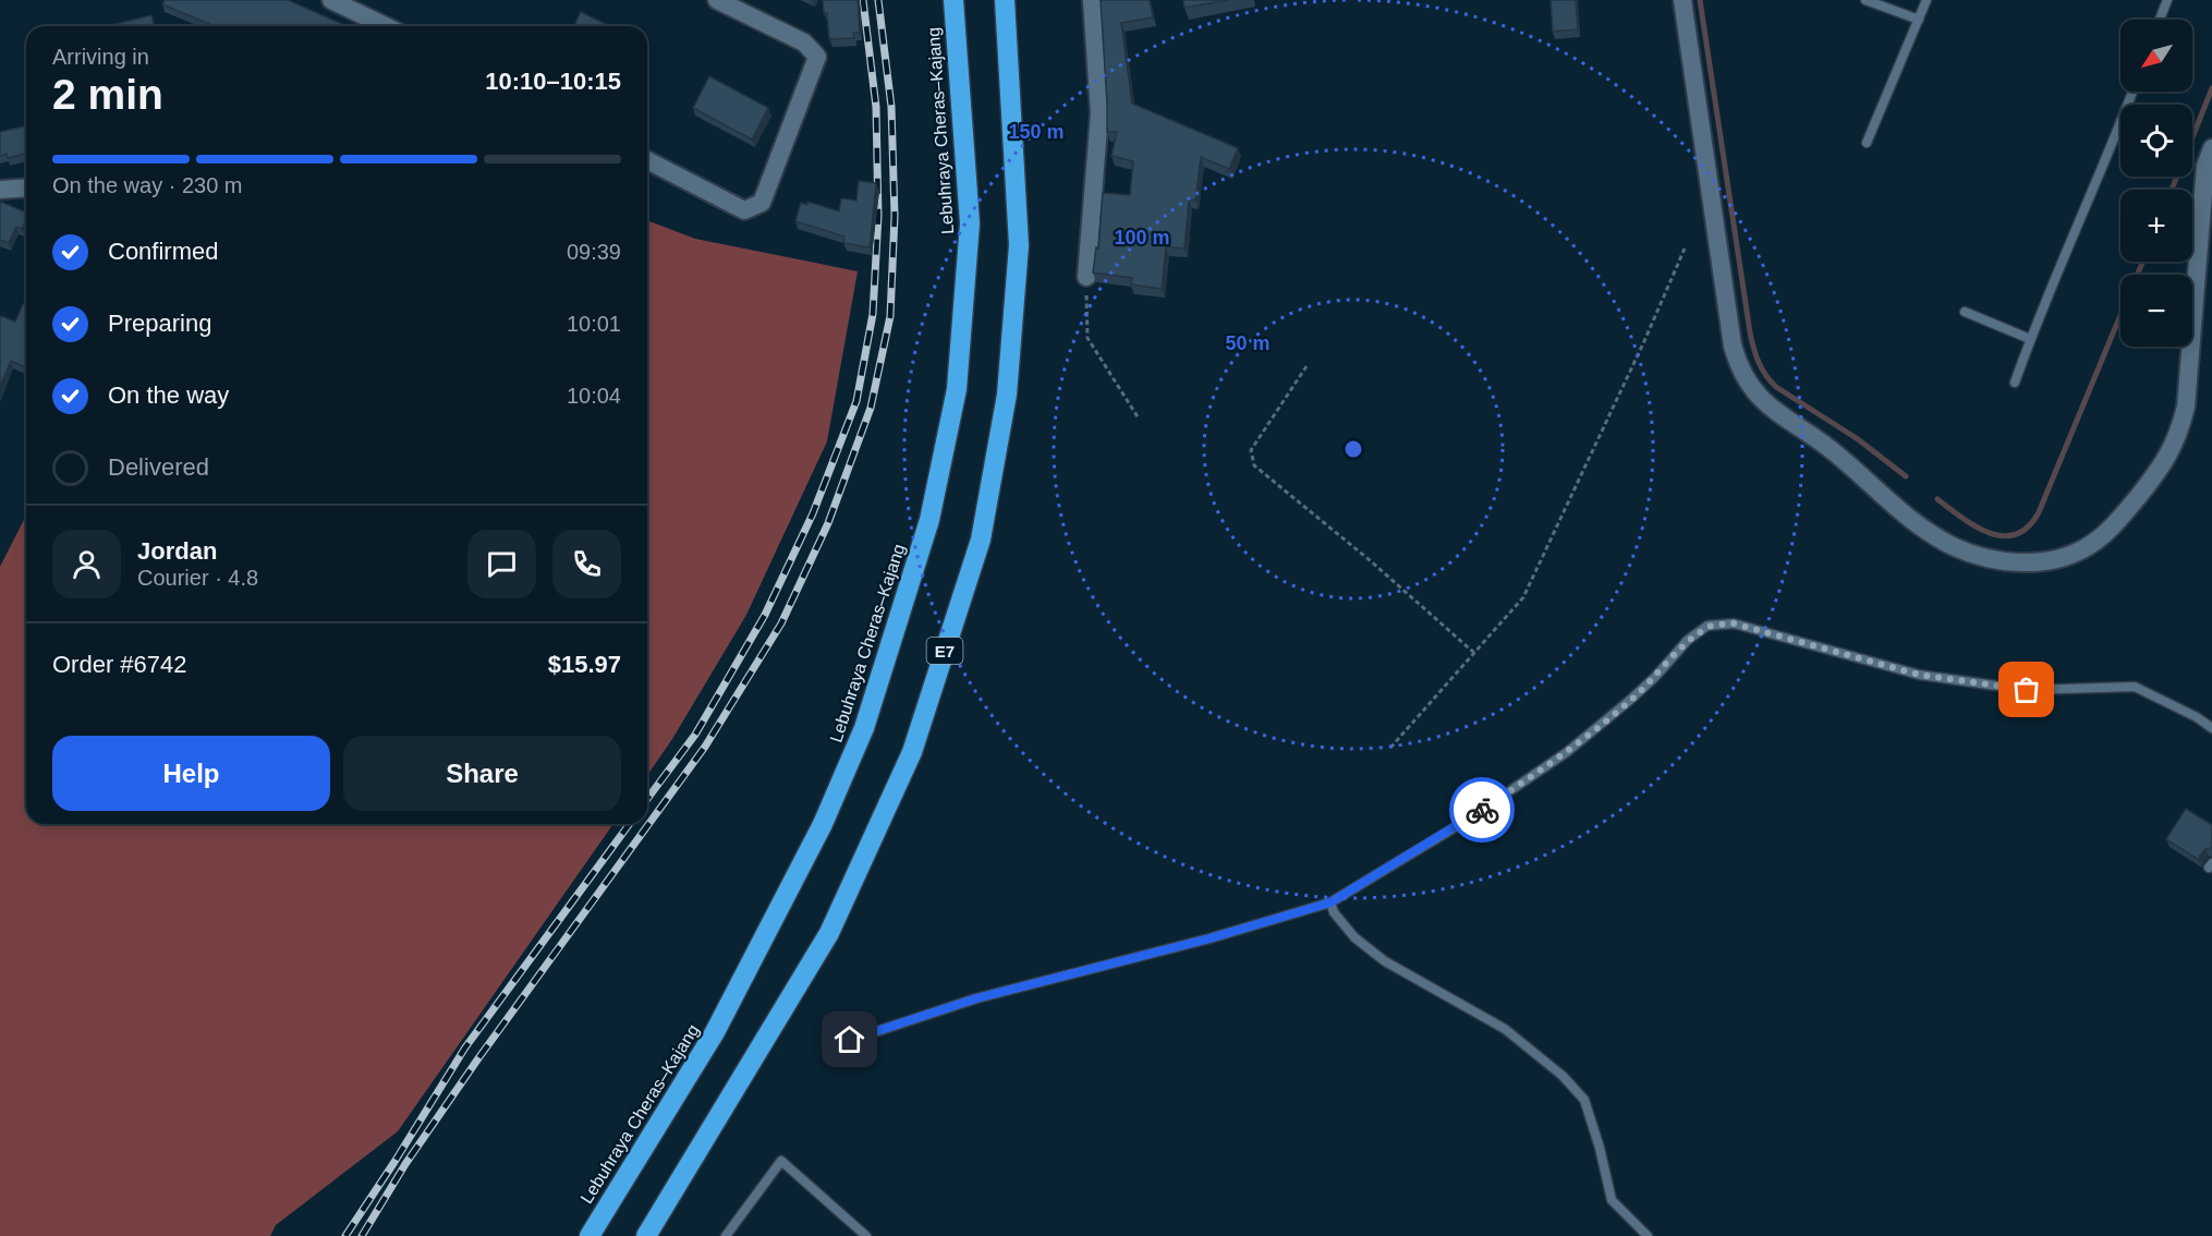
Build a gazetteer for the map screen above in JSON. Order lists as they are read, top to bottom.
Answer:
{
  "streets": {
    "highway": ["Lebuhraya Cheras–Kajang", "E7"]
  },
  "north": "bottom left",
  "page": {
    "map_buttons": ["+", "−"],
    "heading": ["2 min", "Arriving in", "10:10–10:15"],
    "panel": [
      "Jordan",
      "Courier · 4.8",
      "Order #6742",
      "$15.97"
    ],
    "bar": "On the way · 230 m",
    "list": [
      ["Confirmed", "09:39"],
      ["Preparing", "10:01"],
      ["On the way", "10:04"],
      "Delivered"
    ],
    "buttons": ["Help", "Share"]
  },
  "rings": ["150 m", "100 m", "50 m"]
}
